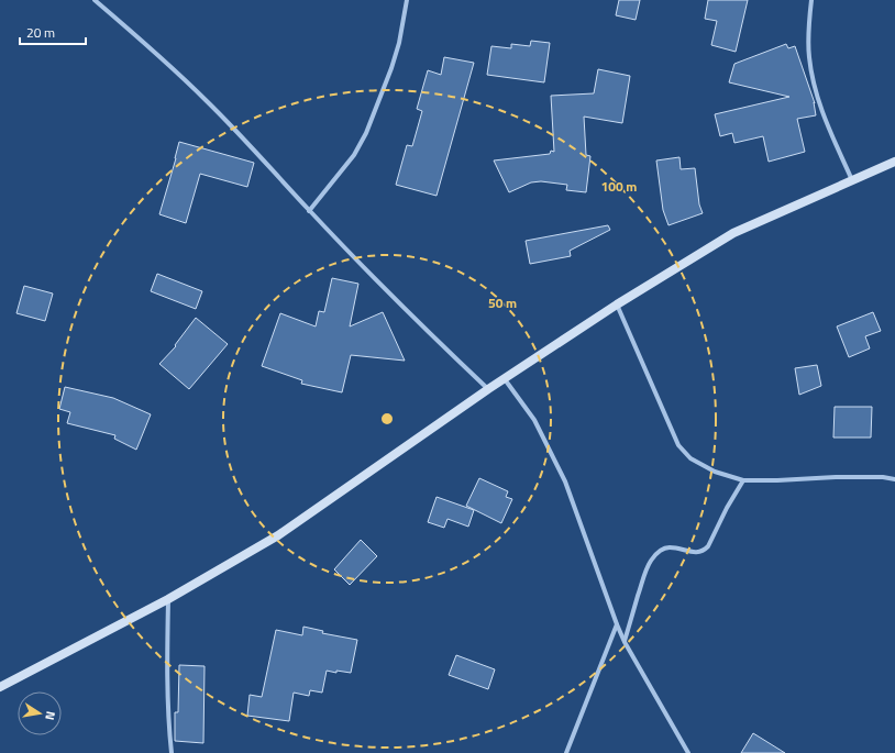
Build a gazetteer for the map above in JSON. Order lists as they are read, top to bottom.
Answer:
{
  "scale_bar": "20 m",
  "north": "right",
  "rings": ["100 m", "50 m"]
}
